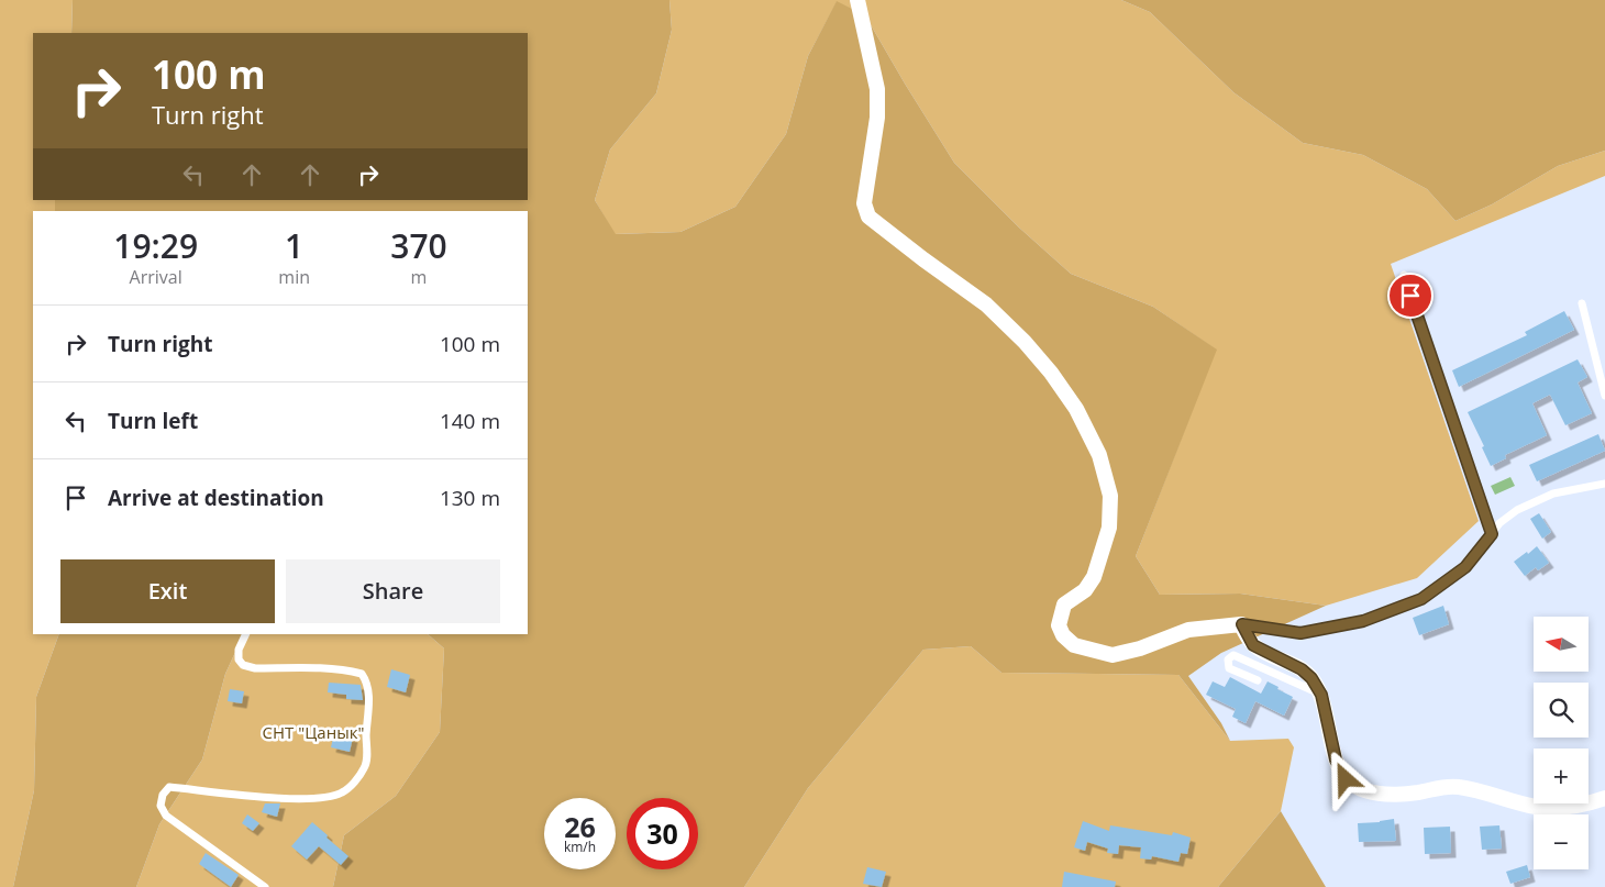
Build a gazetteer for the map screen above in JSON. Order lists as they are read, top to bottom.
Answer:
{
  "parks": ["СНТ \"Цанык\""],
  "north": "left",
  "page": {
    "turn": ["100 m", "Turn right"],
    "eta": [
      "19:29",
      "Arrival",
      "1",
      "min",
      "370",
      "m"
    ],
    "list": [
      {
        "name": "Turn right",
        "value": "100 m"
      },
      {
        "name": "Turn left",
        "value": "140 m"
      },
      {
        "name": "Arrive at destination",
        "value": "130 m"
      }
    ],
    "buttons": ["Exit", "Share"],
    "map_buttons": ["+", "−"],
    "speed": "26 km/h",
    "limit": "30"
  }
}
